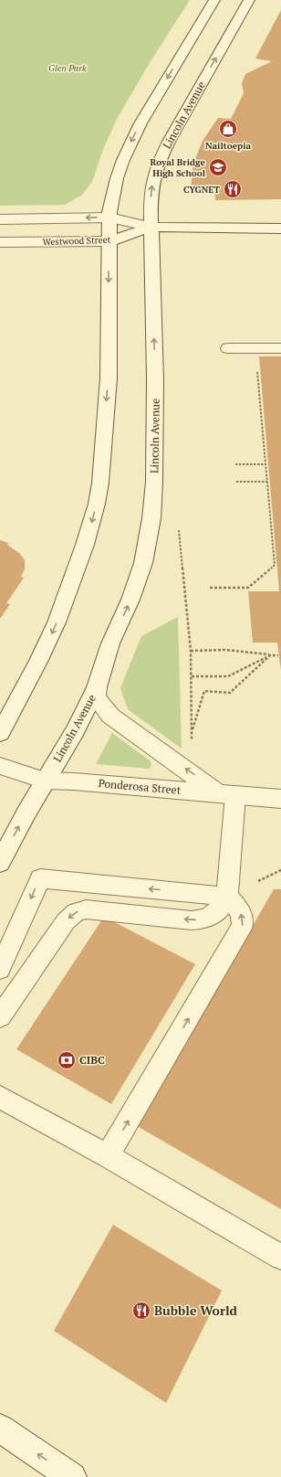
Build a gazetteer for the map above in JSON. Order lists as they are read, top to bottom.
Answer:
{
  "streets": {
    "main road": ["Lincoln Avenue", "Westwood Street", "Ponderosa Street"]
  },
  "crossings": [
    ["Lincoln Avenue", "Westwood Street"],
    ["Lincoln Avenue", "Ponderosa Street"]
  ],
  "parks": ["Glen Park"],
  "places": {
    "shop": ["Nailtoepia"],
    "school or university": ["Royal Bridge High School"],
    "restaurant": ["CYGNET", "Bubble World"],
    "bank": ["CIBC"]
  }
}
